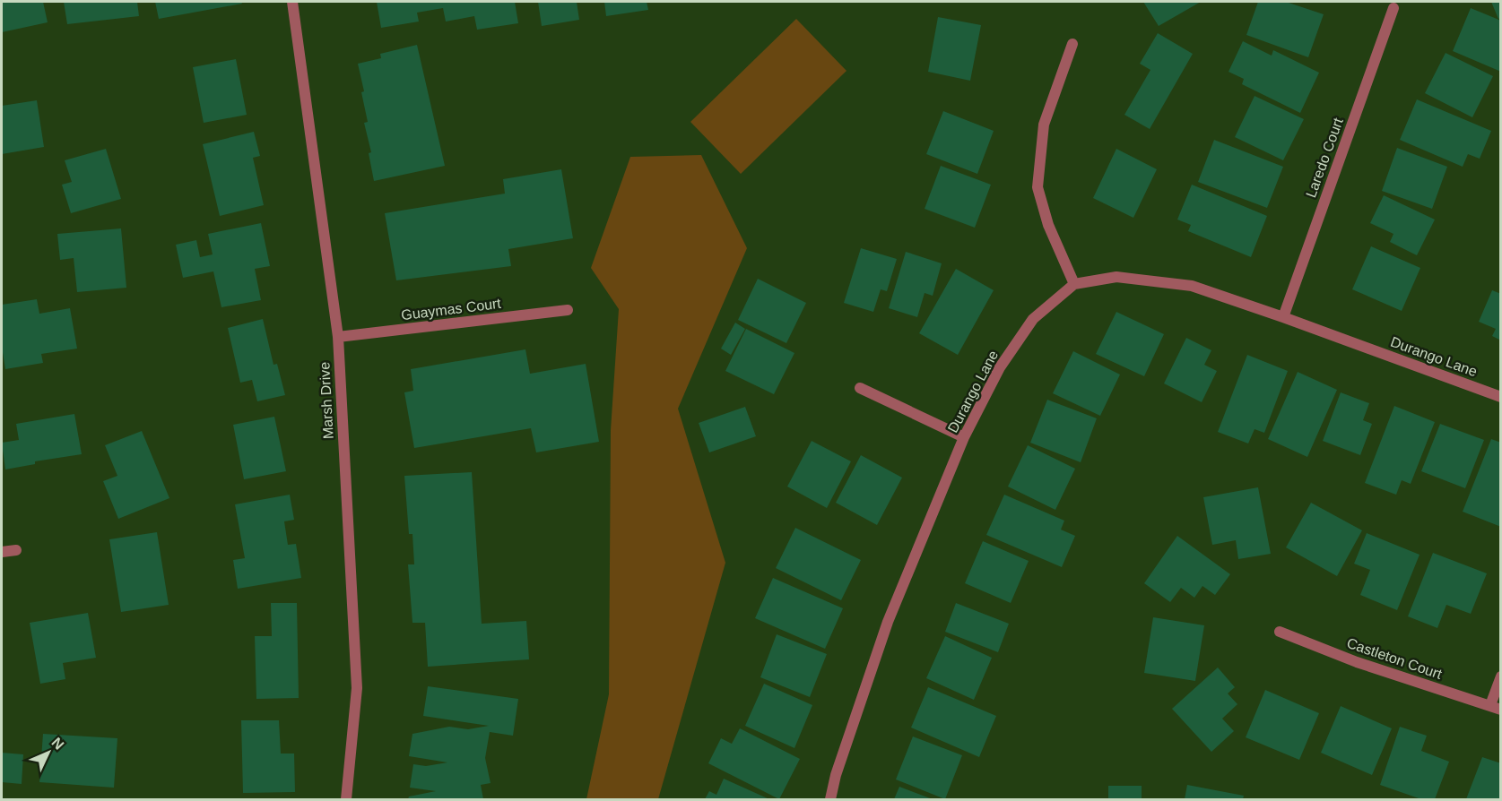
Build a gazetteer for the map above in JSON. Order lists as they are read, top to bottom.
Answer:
{
  "streets": {
    "street": [
      "Laredo Court",
      "Guaymas Court",
      "Durango Lane",
      "Marsh Drive",
      "Castleton Court"
    ]
  },
  "crossings": [
    ["Laredo Court", "Durango Lane"],
    ["Guaymas Court", "Marsh Drive"]
  ],
  "north": "top right"
}
